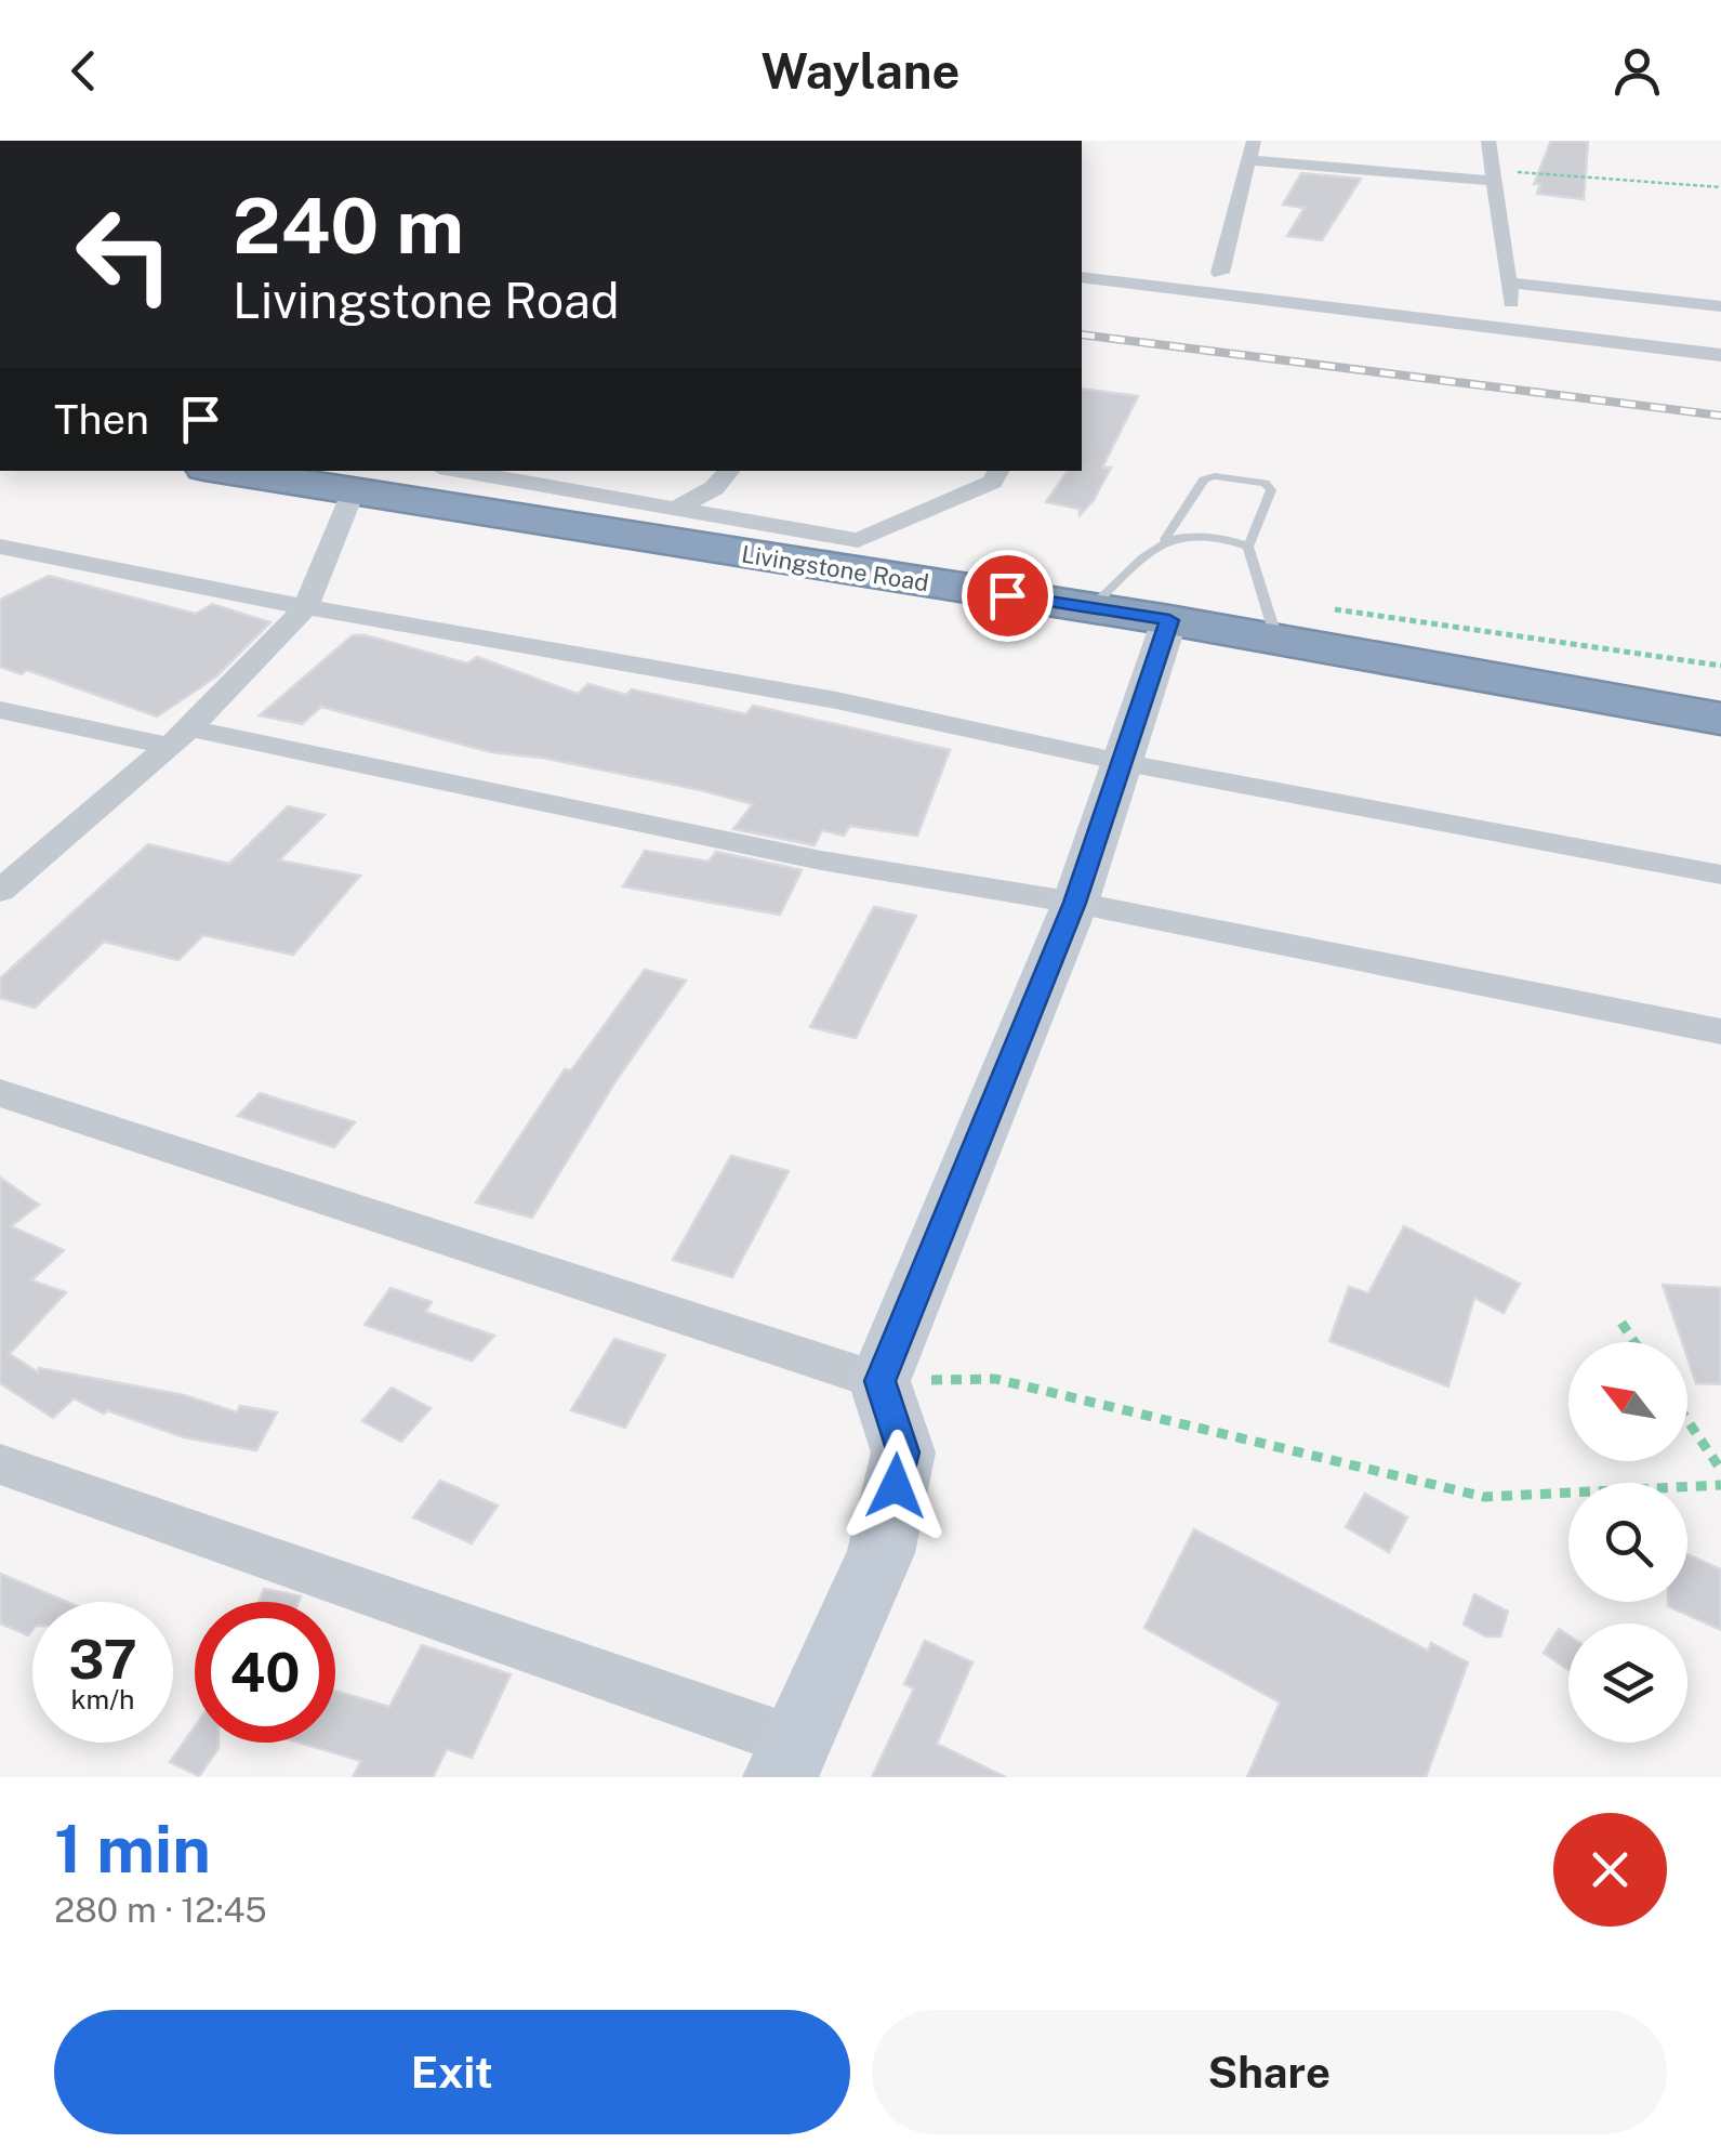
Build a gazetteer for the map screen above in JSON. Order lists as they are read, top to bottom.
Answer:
{
  "streets": {
    "highway": ["Livingstone Road"]
  },
  "north": "top left",
  "page": {
    "header": "Waylane",
    "turn": ["240 m", "Livingstone Road"],
    "then": "Then",
    "speed": "37 km/h",
    "limit": "40",
    "heading": ["1 min", "280 m · 12:45"],
    "buttons": ["Exit", "Share"]
  }
}
